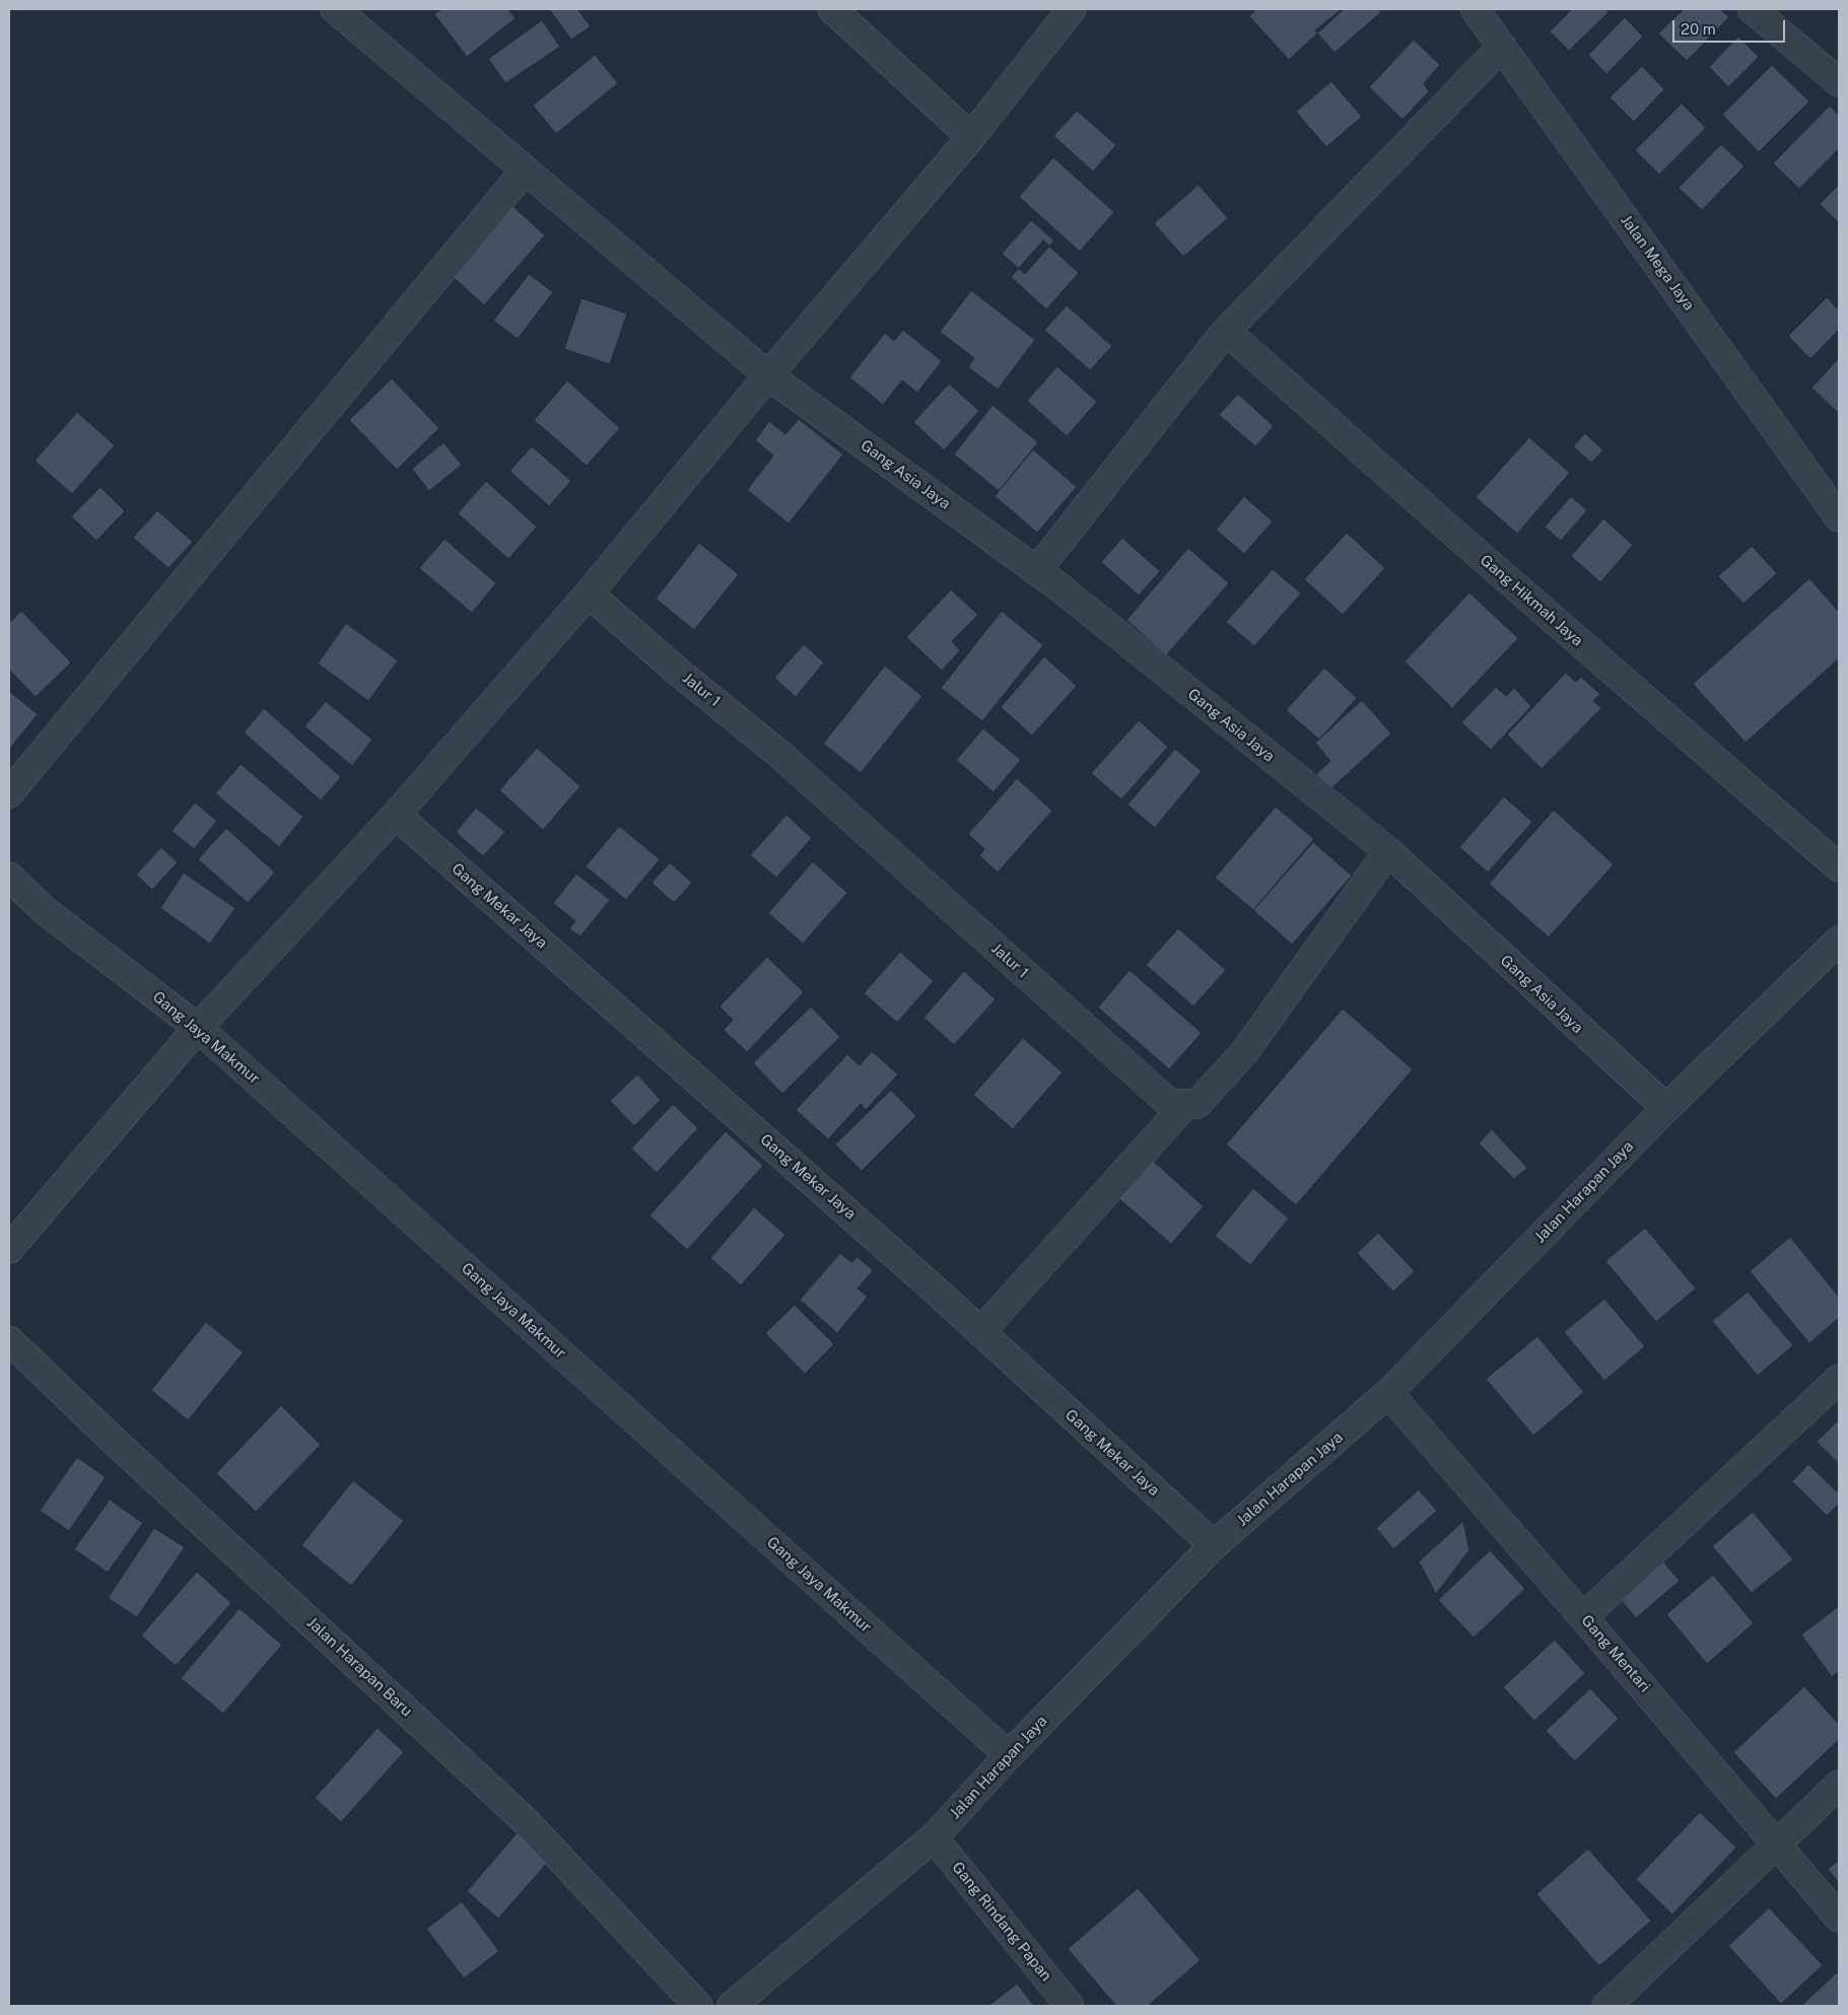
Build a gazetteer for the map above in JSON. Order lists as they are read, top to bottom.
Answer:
{
  "streets": {
    "street": [
      "Jalan Mega Jaya",
      "Gang Asia Jaya",
      "Gang Hikmah Jaya",
      "Jalur 1",
      "Gang Mekar Jaya",
      "Gang Jaya Makmur",
      "Jalan Harapan Jaya",
      "Gang Mentari",
      "Jalan Harapan Baru",
      "Gang Rindang Papan"
    ]
  },
  "crossings": [
    ["Gang Asia Jaya", "Jalan Harapan Jaya"],
    ["Gang Mekar Jaya", "Jalan Harapan Jaya"],
    ["Gang Jaya Makmur", "Jalan Harapan Jaya"],
    ["Jalan Harapan Jaya", "Gang Mentari"],
    ["Jalan Harapan Jaya", "Gang Rindang Papan"]
  ],
  "scale_bar": "20 m"
}
